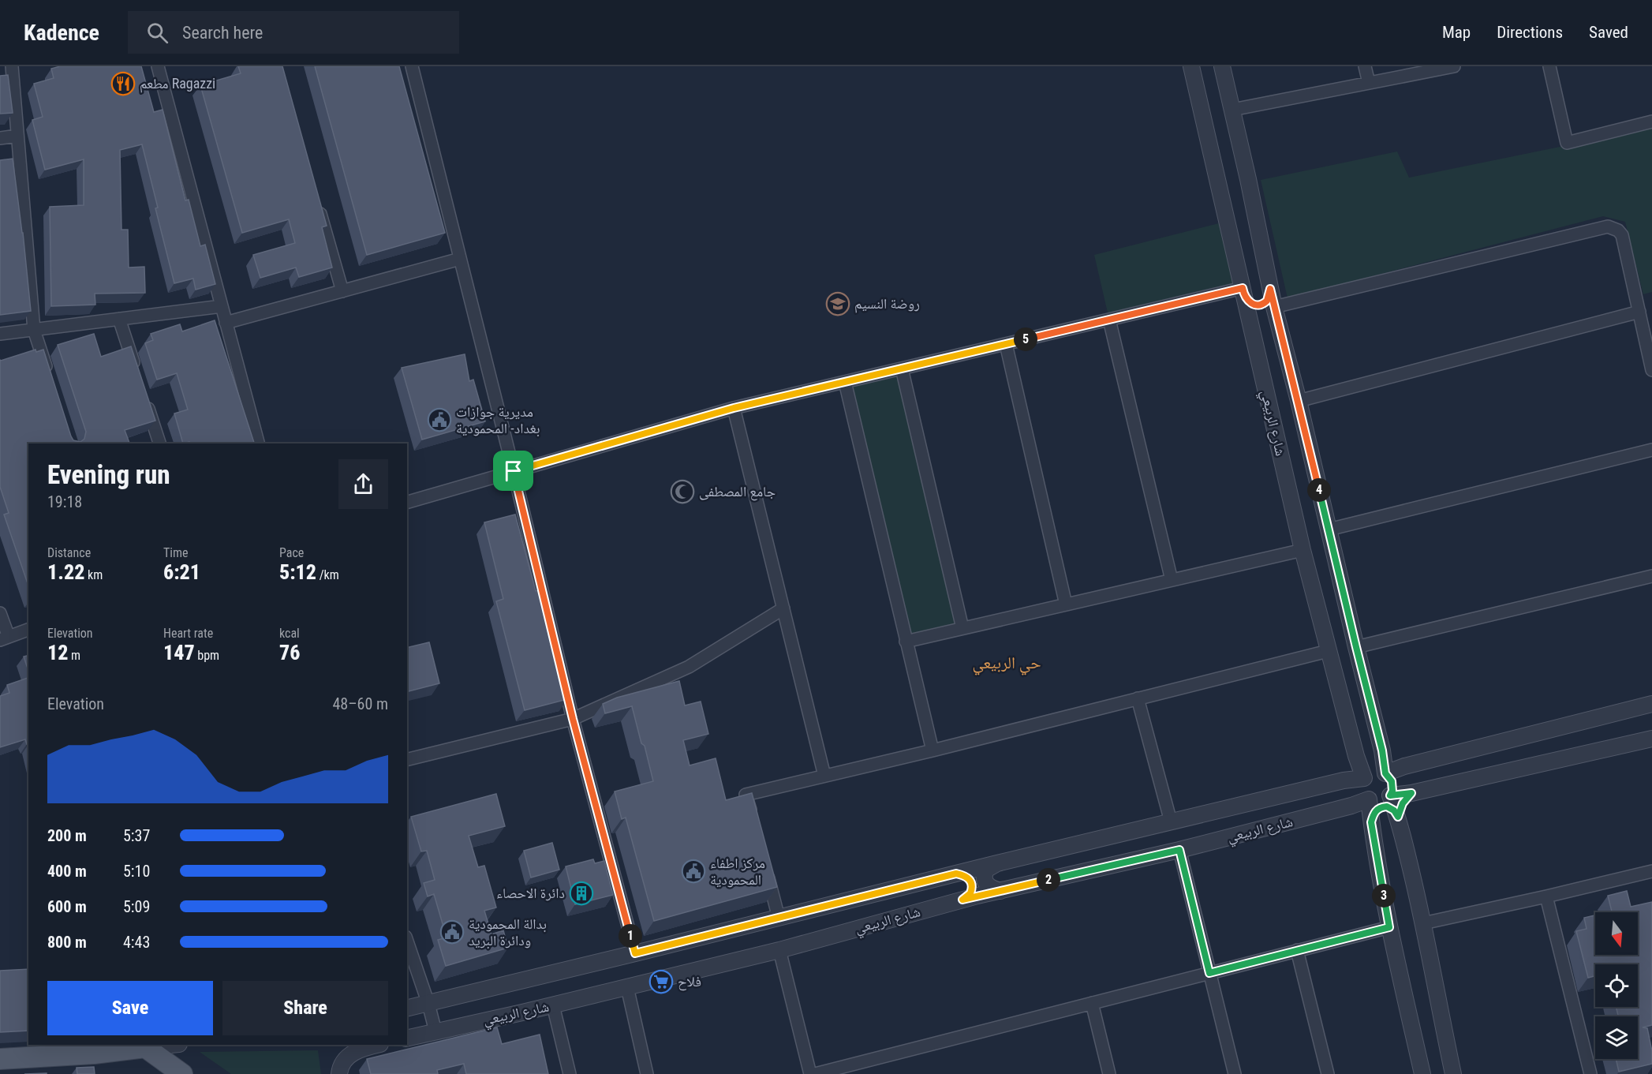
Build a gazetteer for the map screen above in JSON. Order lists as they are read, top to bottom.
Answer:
{
  "streets": {
    "street": ["شارع الربيعي"]
  },
  "districts": ["حي الربيعي"],
  "places": {
    "restaurant": ["مطعم Ragazzi"],
    "school or university": ["روضة النسيم"],
    "public building": ["مديرية جوازات بغداد- المحمودية", "مركز اطفاء المحمودية", "بدالة المحمودية ودائرة البريد"],
    "mosque": ["جامع المصطفى"],
    "building": ["دائرة الاحصاء"],
    "supermarket": ["فلاح"]
  },
  "north": "bottom",
  "page": {
    "header": "Kadence",
    "search": "Search here",
    "nav": ["Map", "Directions", "Saved"],
    "pins": [
      "5",
      "4",
      "2",
      "3",
      "1"
    ],
    "heading": ["Evening run", "19:18"],
    "stats": [
      ["Distance", "1.22 km"],
      ["Time", "6:21"],
      ["Pace", "5:12 /km"],
      ["Elevation", "12 m"],
      ["Heart rate", "147 bpm"],
      ["kcal", "76"]
    ],
    "chart": ["Elevation", "48–60 m"],
    "list": [
      {
        "name": "200 m",
        "note": "5:37"
      },
      {
        "name": "400 m",
        "note": "5:10"
      },
      {
        "name": "600 m",
        "note": "5:09"
      },
      {
        "name": "800 m",
        "note": "4:43"
      }
    ],
    "buttons": ["Save", "Share"]
  }
}
